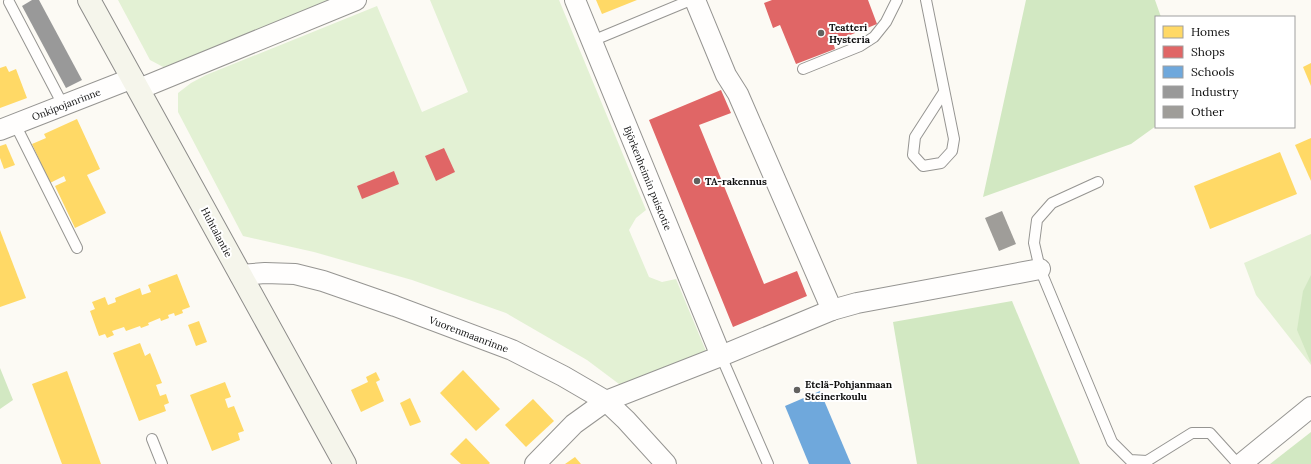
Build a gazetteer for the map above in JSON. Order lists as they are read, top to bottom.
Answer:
{
  "streets": {
    "main road": ["Huhtalantie"],
    "street": ["Onkipojanrinne", "Björkenheimin puistotie", "Vuorenmaanrinne"]
  },
  "crossings": [
    ["Onkipojanrinne", "Huhtalantie"],
    ["Huhtalantie", "Vuorenmaanrinne"]
  ],
  "places": ["Teatteri Hysteria", "TA-rakennus", "Etelä-Pohjanmaan Steinerkoulu"],
  "legend": [
    "Homes",
    "Shops",
    "Schools",
    "Industry",
    "Other"
  ]
}
